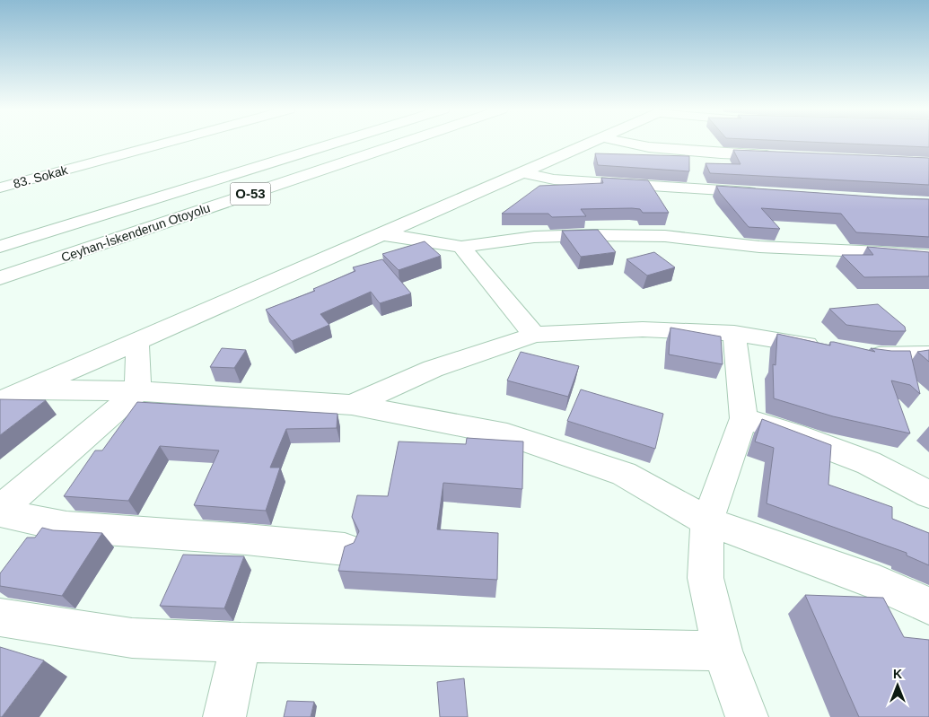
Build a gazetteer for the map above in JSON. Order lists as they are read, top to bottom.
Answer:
{
  "streets": {
    "main road": ["83. Sokak", "O-53", "Ceyhan-İskenderun Otoyolu"]
  },
  "north": "top"
}
